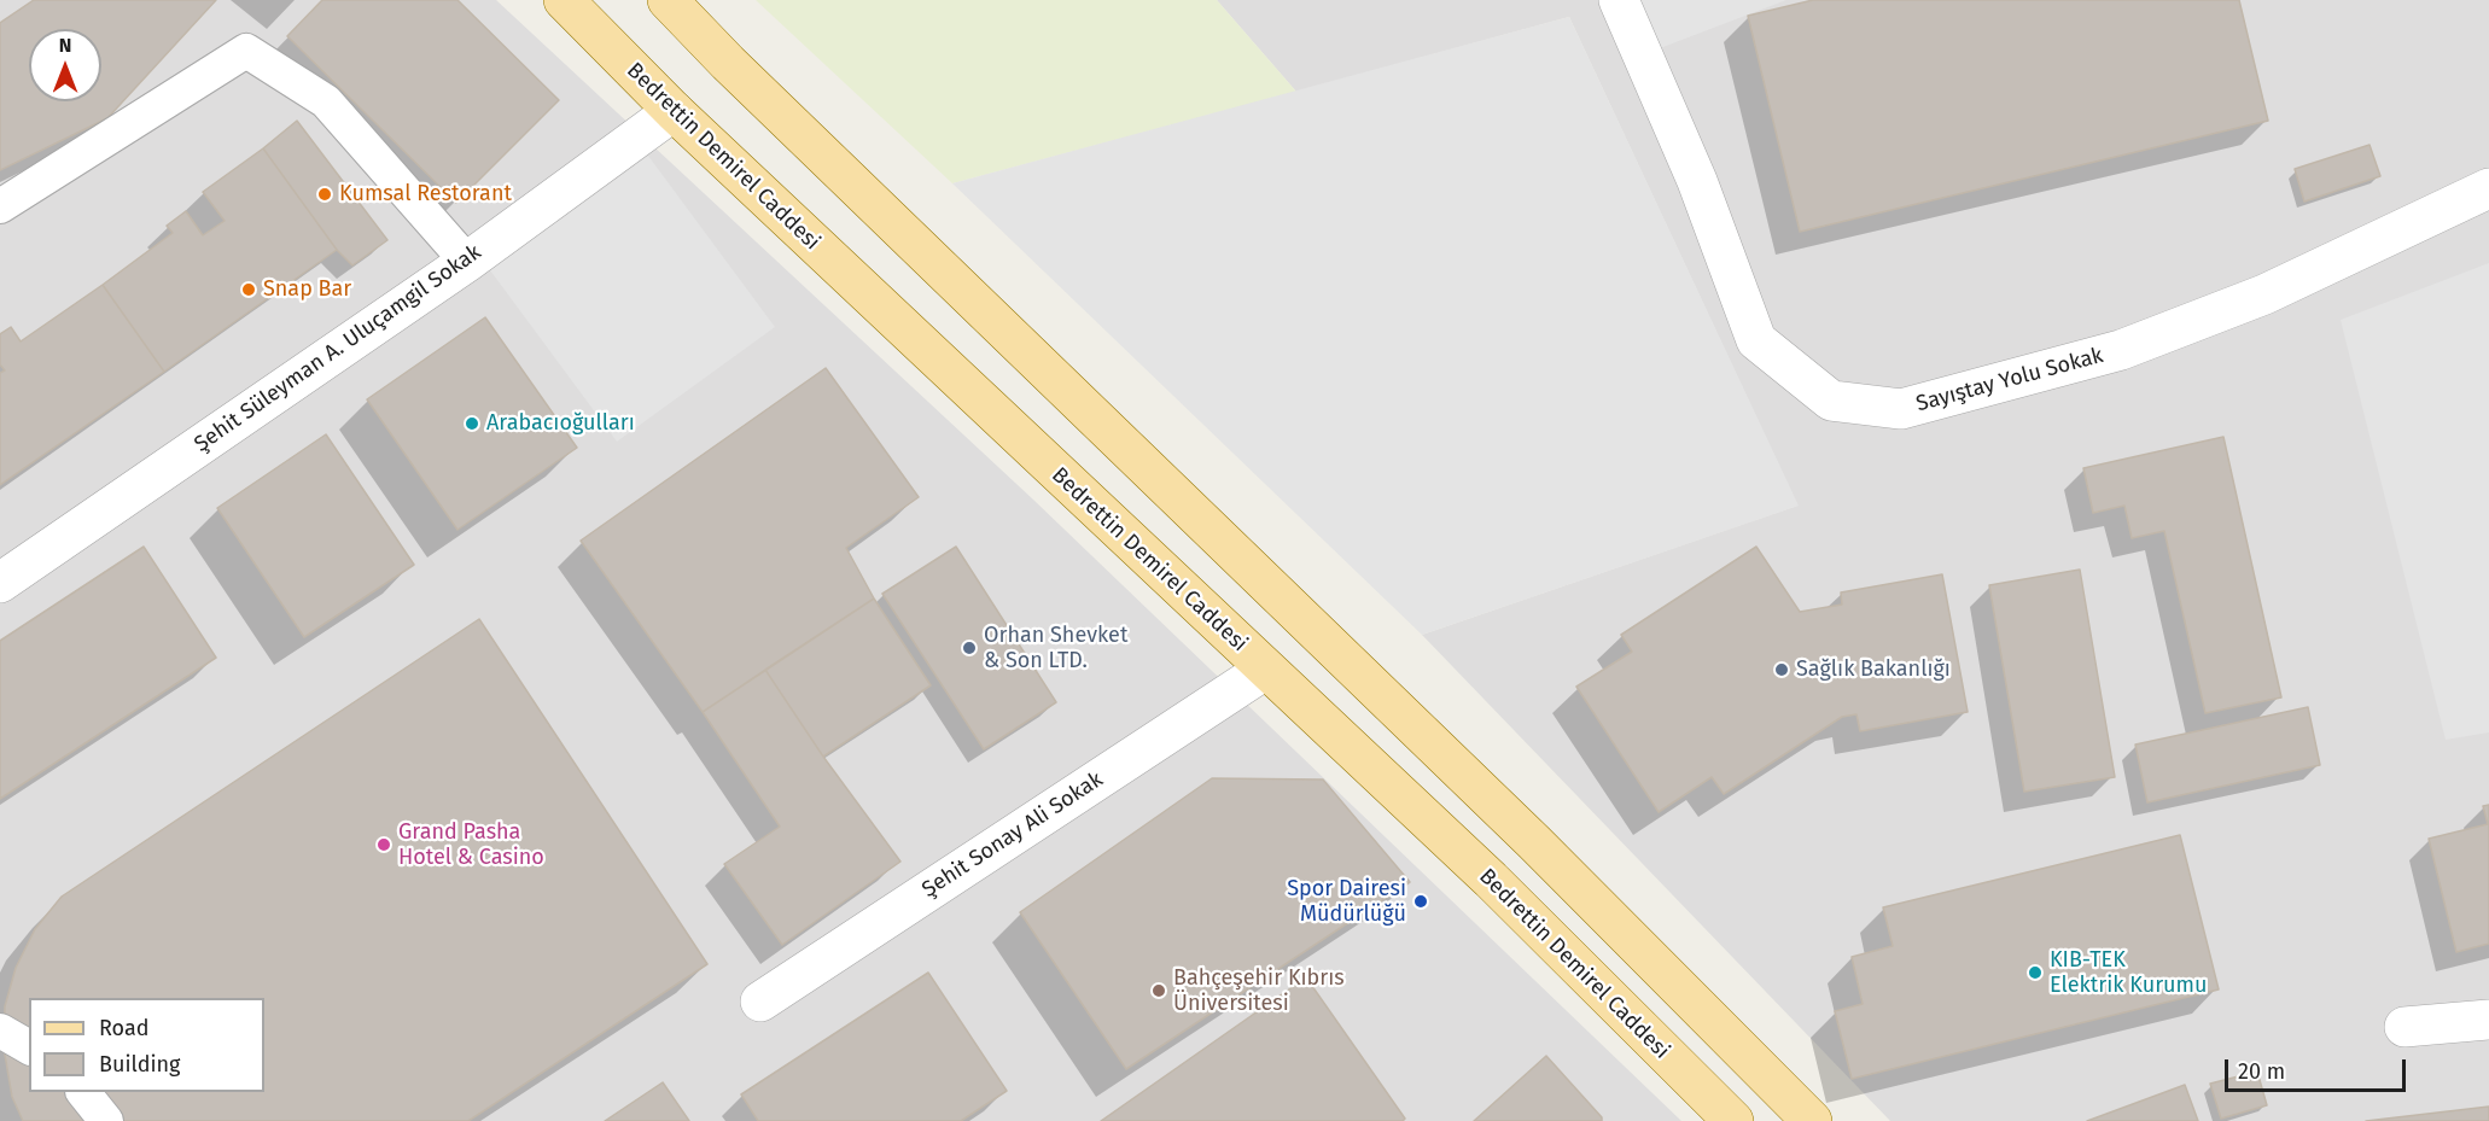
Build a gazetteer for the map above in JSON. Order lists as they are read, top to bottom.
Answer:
{
  "streets": {
    "main road": ["Bedrettin Demirel Caddesi"],
    "street": ["Şehit Süleyman A. Uluçamgil Sokak", "Sayıştay Yolu Sokak", "Şehit Sonay Ali Sokak"]
  },
  "crossings": [
    ["Bedrettin Demirel Caddesi", "Şehit Süleyman A. Uluçamgil Sokak"],
    ["Bedrettin Demirel Caddesi", "Şehit Sonay Ali Sokak"]
  ],
  "places": [
    "Kumsal Restorant",
    "Snap Bar",
    "Arabacıoğulları",
    "Orhan Shevket & Son LTD.",
    "Sağlık Bakanlığı",
    "Grand Pasha Hotel & Casino",
    "Spor Dairesi Müdürlüğü",
    "KIB-TEK Elektrik Kurumu",
    "Bahçeşehir Kıbrıs Üniversitesi"
  ],
  "legend": ["Road", "Building"],
  "scale_bar": "20 m",
  "north": "top"
}
